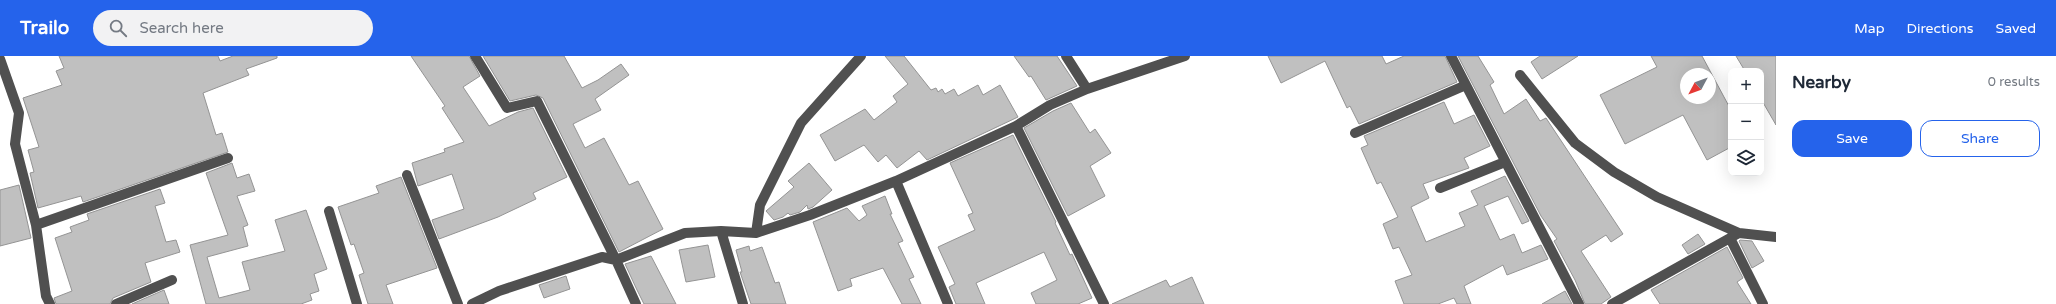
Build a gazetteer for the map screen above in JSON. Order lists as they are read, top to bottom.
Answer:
{
  "north": "bottom left",
  "page": {
    "header": "Trailo",
    "search": "Search here",
    "nav": ["Map", "Directions", "Saved"],
    "heading": ["Nearby", "0 results"],
    "map_buttons": ["+", "−"],
    "buttons": ["Save", "Share"]
  }
}
